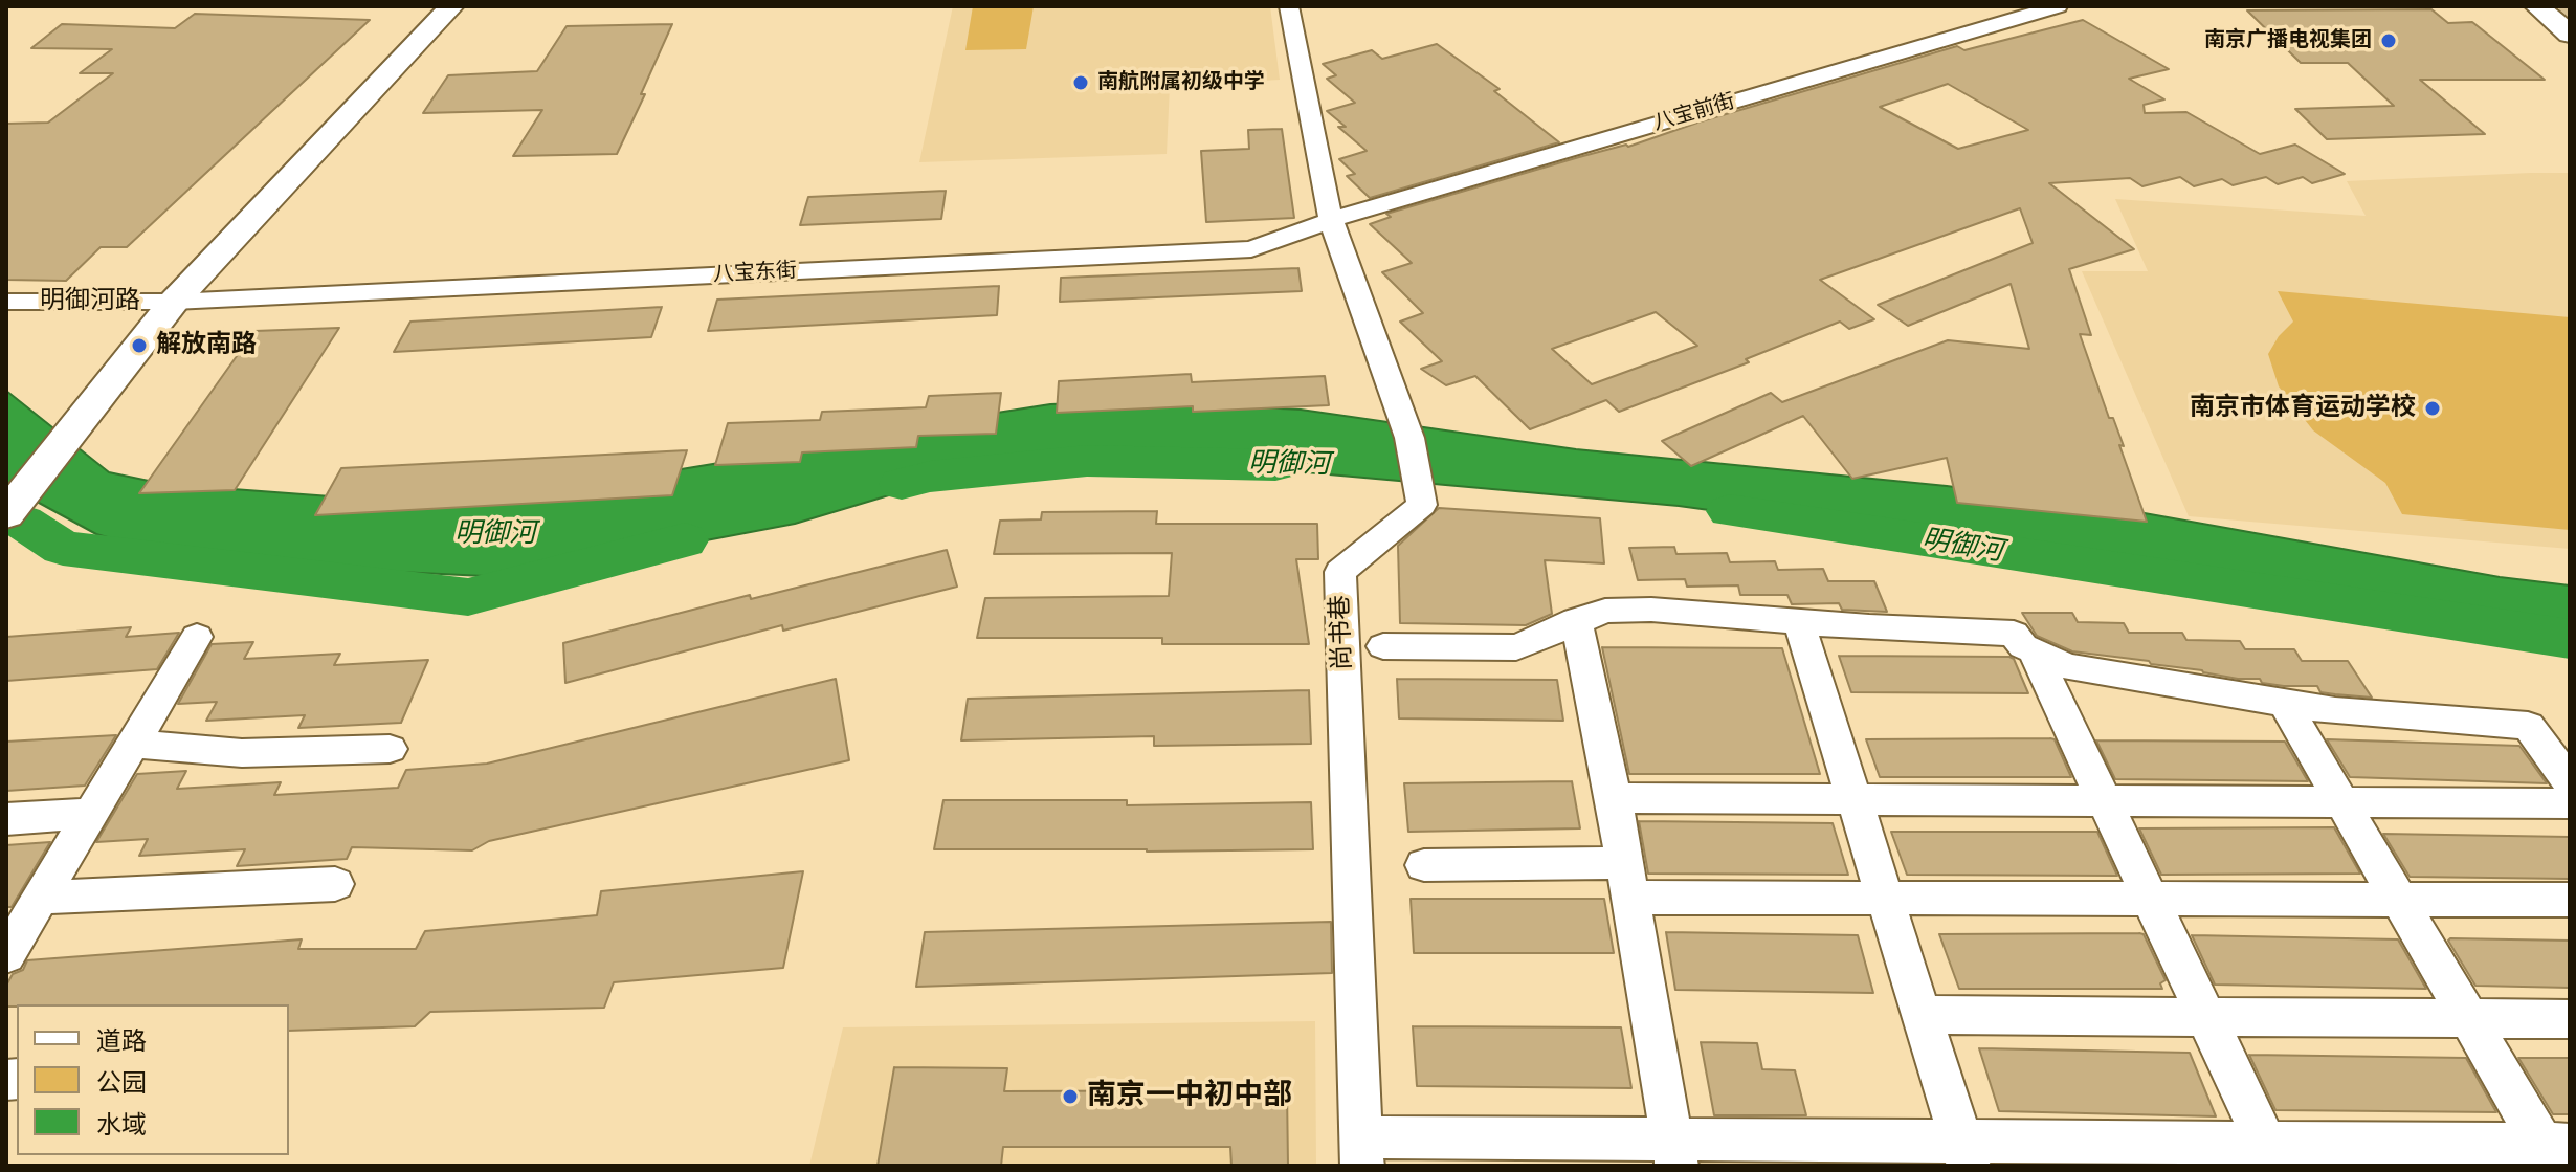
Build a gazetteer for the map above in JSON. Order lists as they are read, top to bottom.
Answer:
{
  "streets": {
    "street": [
      "八宝前街",
      "八宝东街",
      "明御河路",
      "尚书巷"
    ]
  },
  "crossings": [
    ["八宝前街", "八宝东街"],
    ["八宝前街", "尚书巷"],
    ["八宝东街", "明御河路"],
    ["八宝东街", "尚书巷"]
  ],
  "water": ["明御河"],
  "places": [
    "南京广播电视集团",
    "南航附属初级中学",
    "解放南路",
    "南京市体育运动学校",
    "南京一中初中部"
  ],
  "legend": ["道路", "公园", "水域"]
}
